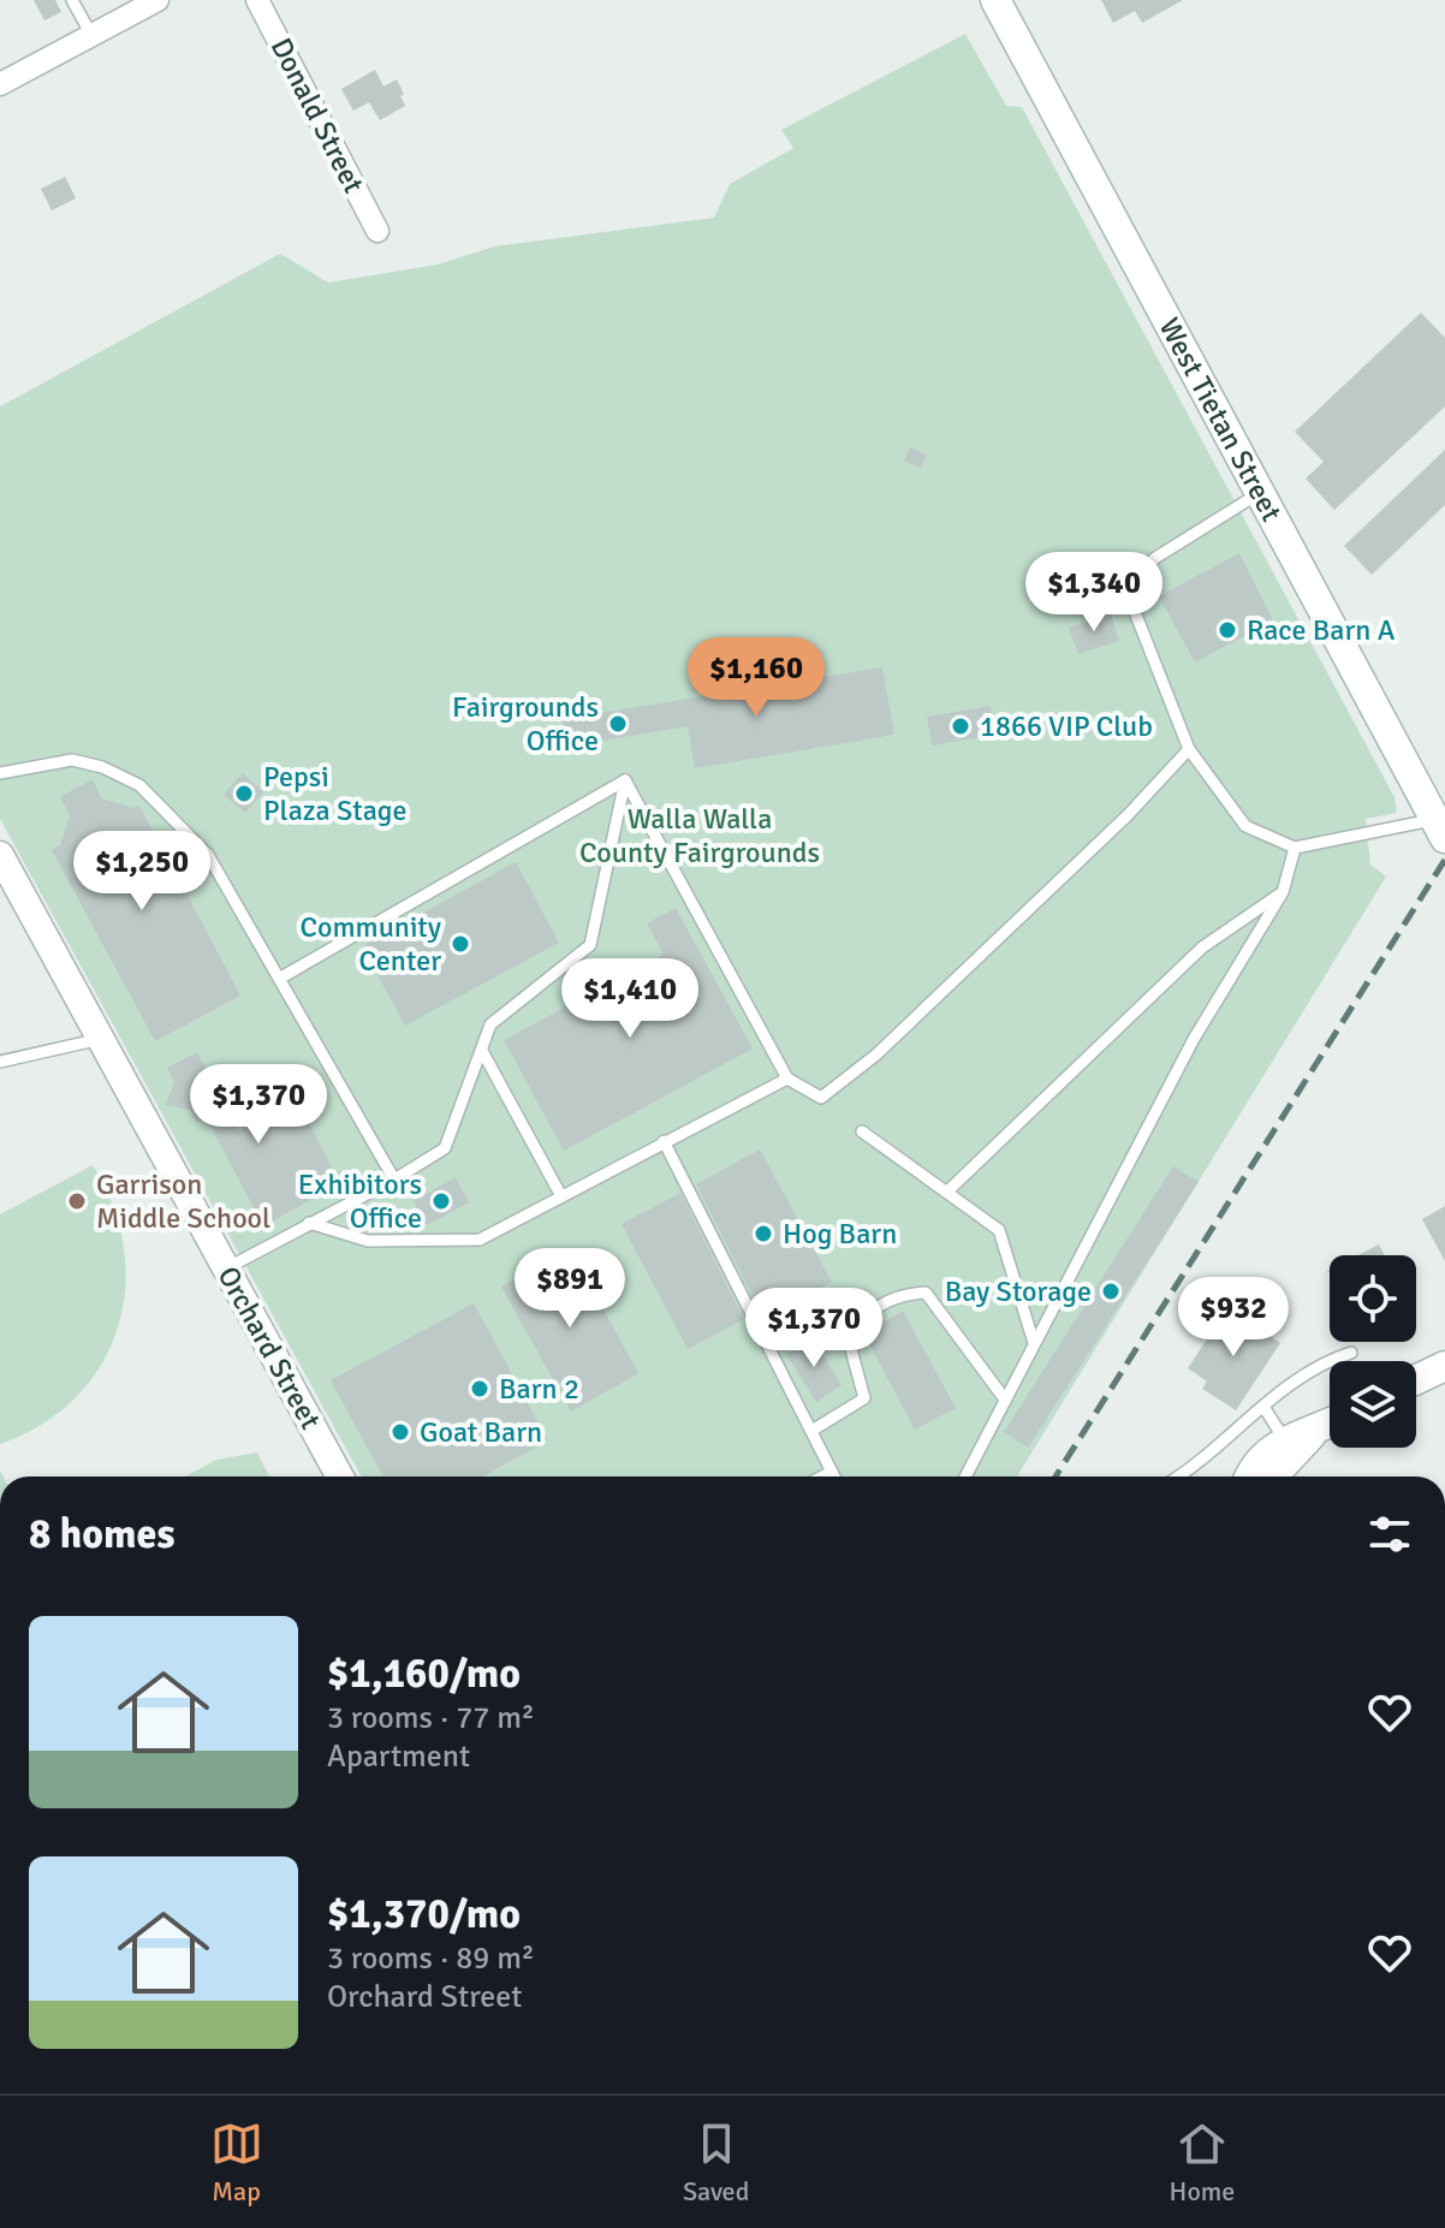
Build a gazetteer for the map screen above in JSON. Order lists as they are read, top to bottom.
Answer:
{
  "streets": {
    "main road": ["West Tietan Street"],
    "street": ["Donald Street", "Orchard Street"]
  },
  "parks": ["Walla Walla County Fairgrounds"],
  "places": [
    "Race Barn A",
    "Fairgrounds Office",
    "1866 VIP Club",
    "Pepsi Plaza Stage",
    "Community Center",
    "Garrison Middle School",
    "Exhibitors Office",
    "Hog Barn",
    "Bay Storage",
    "Barn 2",
    "Goat Barn"
  ],
  "page": {
    "price": [
      "$1,340",
      "$1,160",
      "$1,250",
      "$1,410",
      "$1,370",
      "$891",
      "$932",
      "$1,370"
    ],
    "heading": "8 homes",
    "list": [
      {
        "name": "$1,160/mo",
        "note": "3 rooms · 77 m² · Apartment"
      },
      {
        "name": "$1,370/mo",
        "note": "3 rooms · 89 m² · Orchard Street"
      }
    ],
    "tabs": ["Map", "Saved", "Home"]
  }
}
